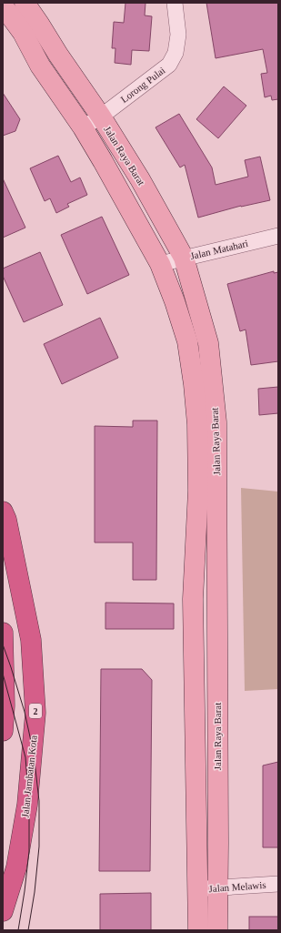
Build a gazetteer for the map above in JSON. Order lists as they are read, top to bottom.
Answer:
{
  "streets": {
    "highway": ["2", "Jalan Jambatan Kota"],
    "main road": ["Jalan Raya Barat"],
    "street": ["Lorong Pulai", "Jalan Matahari", "Jalan Melawis"]
  },
  "crossings": [
    ["Lorong Pulai", "Jalan Raya Barat"],
    ["Jalan Raya Barat", "Jalan Matahari"],
    ["Jalan Raya Barat", "Jalan Melawis"]
  ]
}
